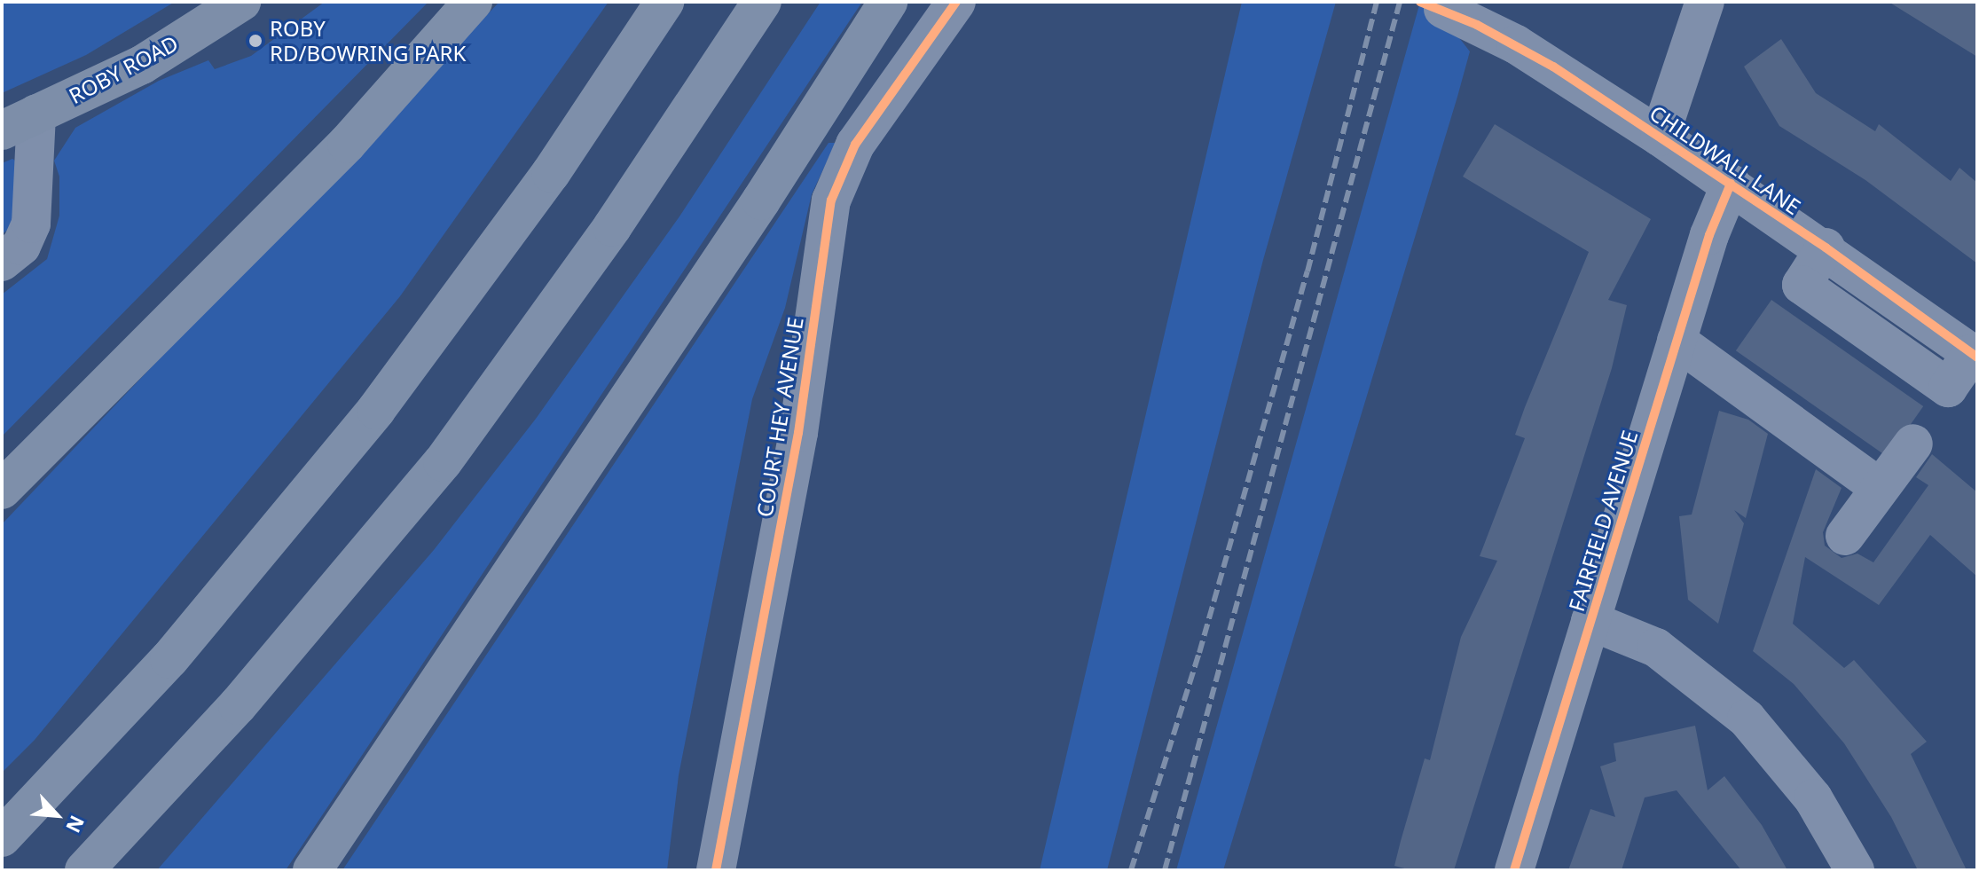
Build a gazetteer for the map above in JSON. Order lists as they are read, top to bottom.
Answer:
{
  "streets": {
    "main road": ["ROBY ROAD"],
    "street": ["CHILDWALL LANE", "COURT HEY AVENUE", "FAIRFIELD AVENUE"]
  },
  "crossings": [
    ["CHILDWALL LANE", "FAIRFIELD AVENUE"]
  ],
  "places": ["ROBY RD/BOWRING PARK"],
  "north": "bottom right"
}
